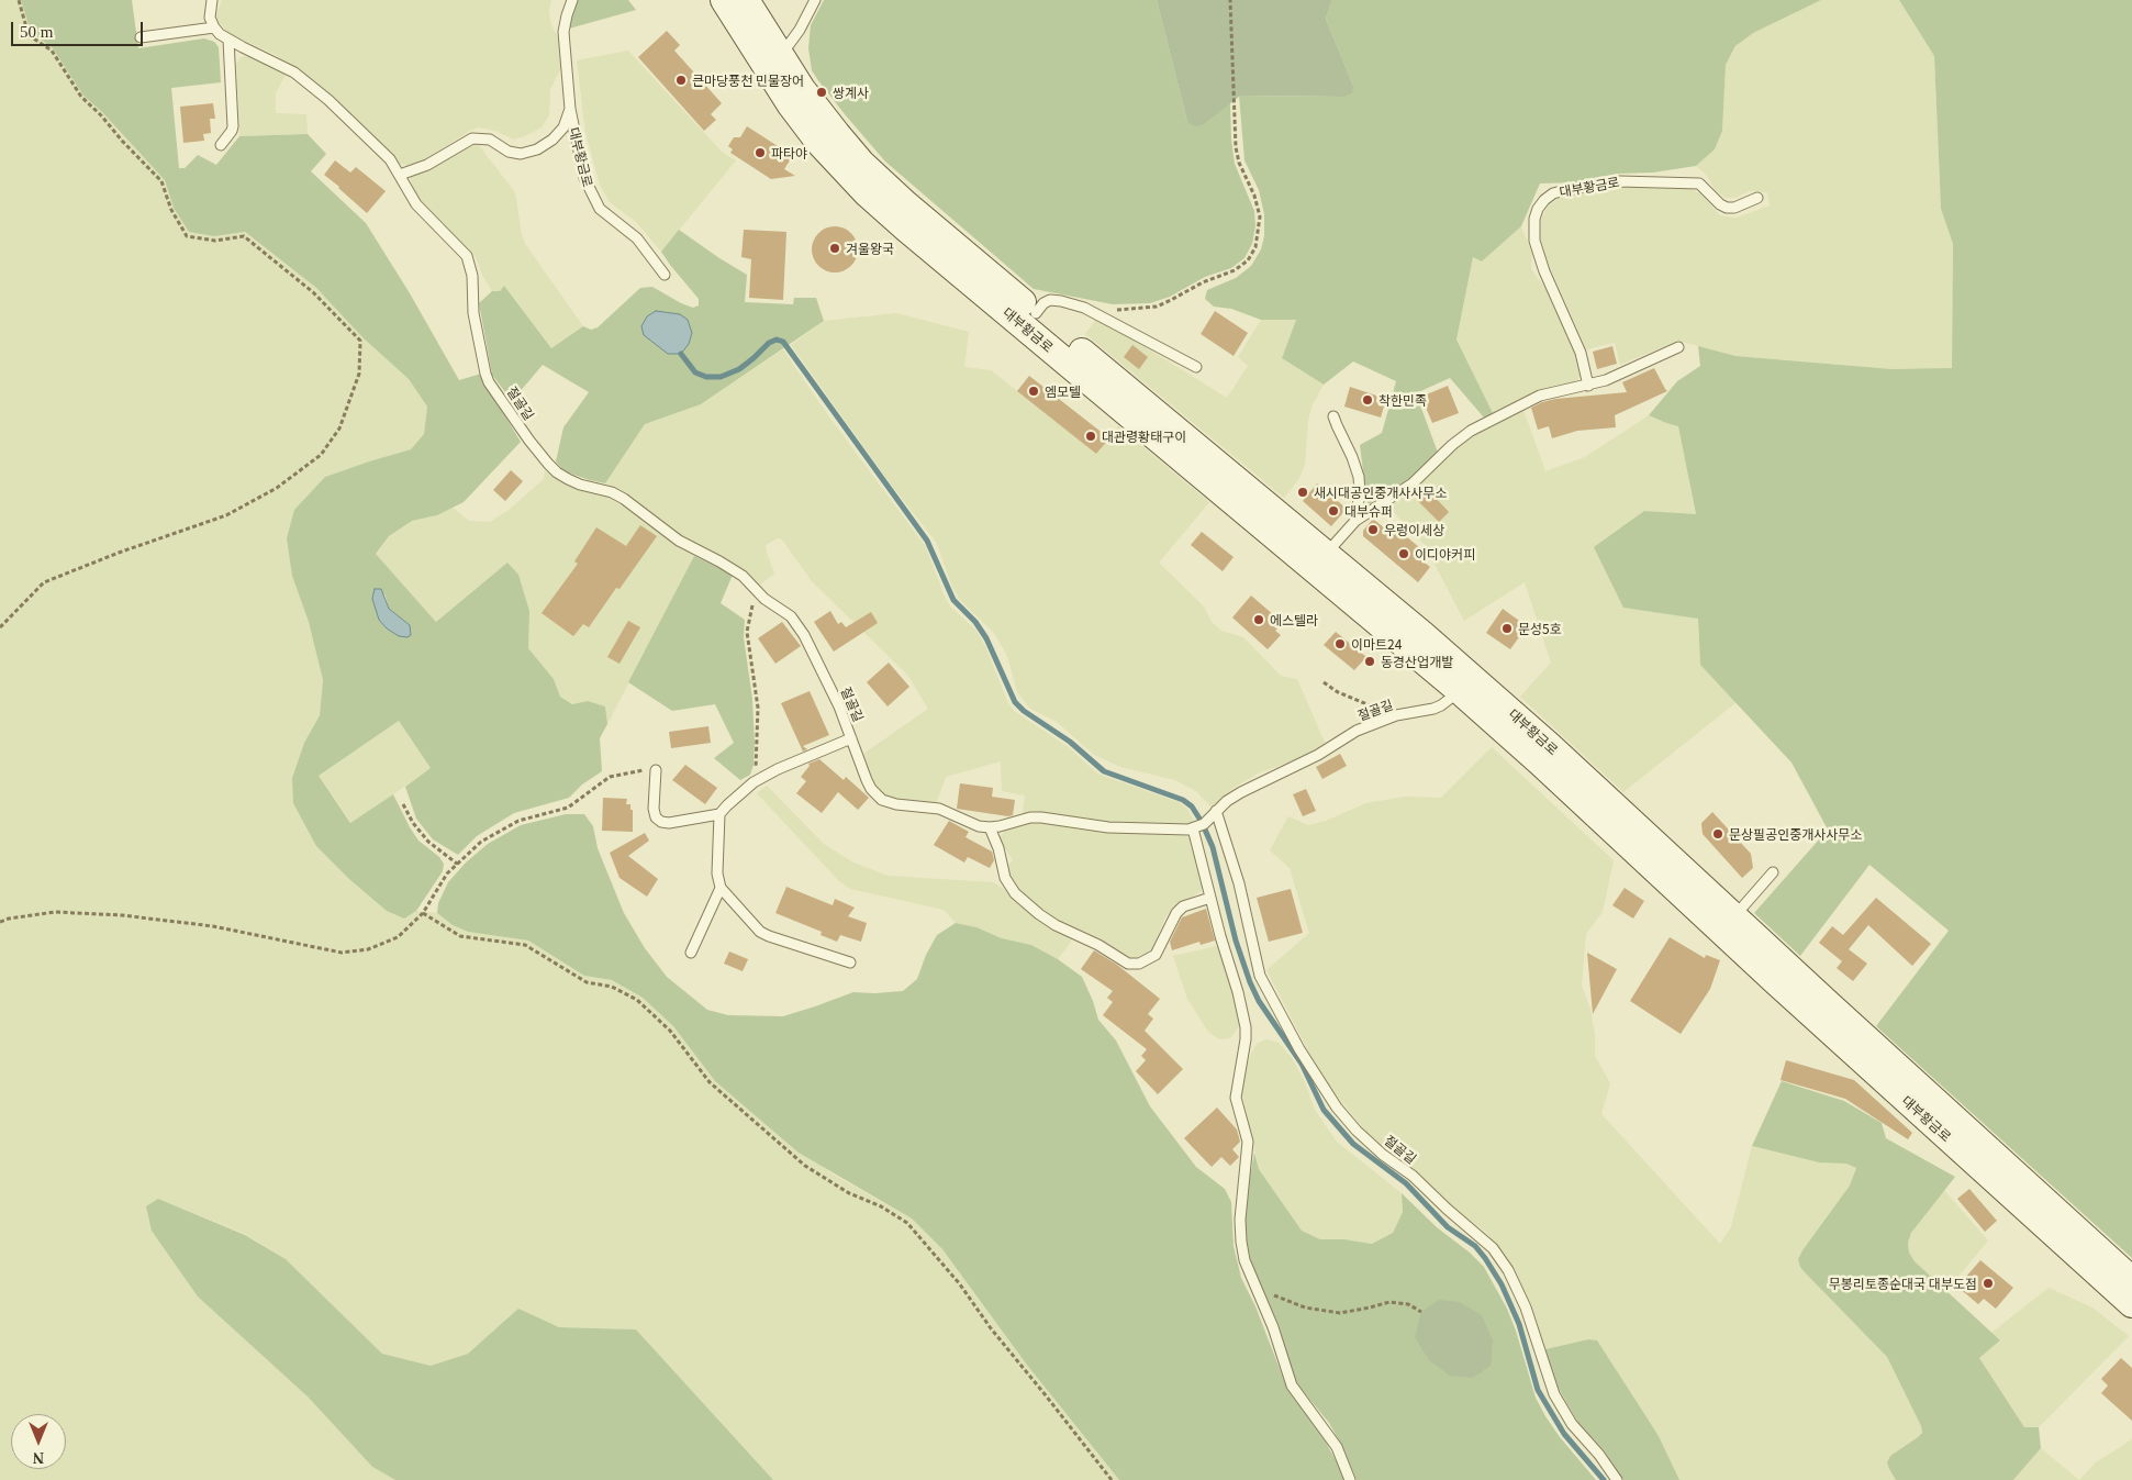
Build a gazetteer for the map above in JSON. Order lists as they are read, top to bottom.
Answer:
{
  "streets": {
    "main road": ["대부황금로"],
    "lane": ["절골길"]
  },
  "crossings": [
    ["대부황금로", "절골길"]
  ],
  "places": [
    "큰마당풍천 민물장어",
    "쌍계사",
    "파타야",
    "겨울왕국",
    "엠모텔",
    "착한민족",
    "대관령황태구이",
    "새시대공인중개사사무소",
    "대부슈퍼",
    "우렁이세상",
    "이디야커피",
    "에스텔라",
    "문성5호",
    "이마트24",
    "동경산업개발",
    "문상필공인중개사사무소",
    "무봉리토종순대국 대부도점"
  ],
  "scale_bar": "50 m",
  "north": "bottom"
}
